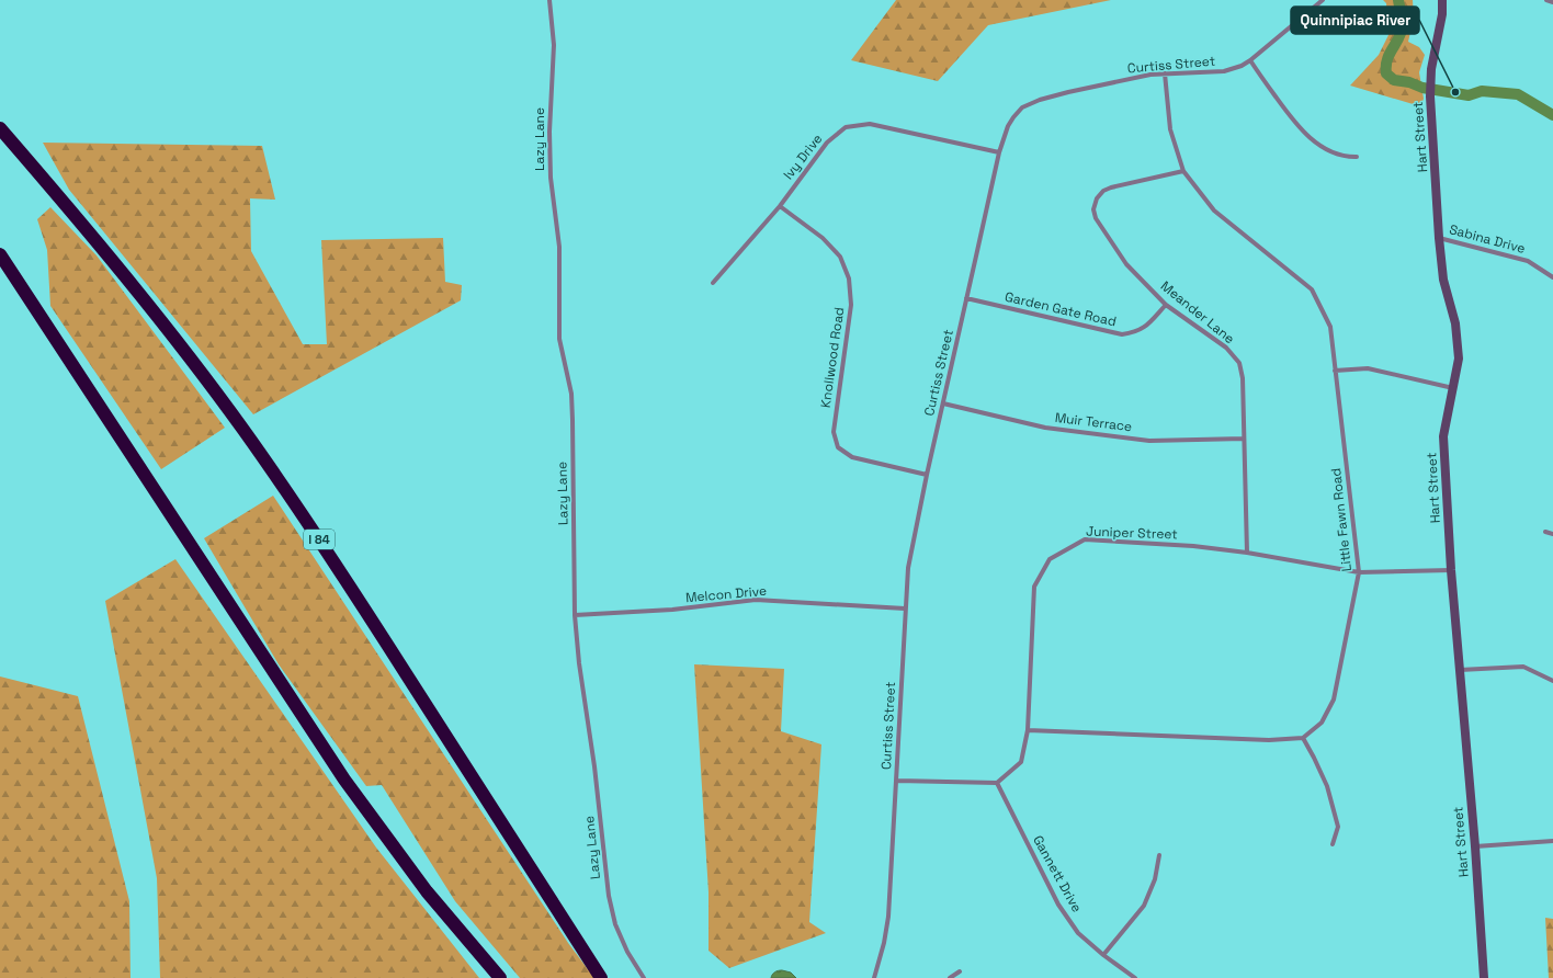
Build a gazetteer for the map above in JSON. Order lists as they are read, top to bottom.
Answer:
{
  "streets": {
    "highway": ["I 84"],
    "street": [
      "Curtiss Street",
      "Hart Street",
      "Lazy Lane",
      "Ivy Drive",
      "Sabina Drive",
      "Garden Gate Road",
      "Meander Lane",
      "Knollwood Road",
      "Muir Terrace",
      "Little Fawn Road",
      "Juniper Street",
      "Melcon Drive",
      "Gannett Drive"
    ]
  },
  "crossings": [
    ["Curtiss Street", "Ivy Drive"],
    ["Curtiss Street", "Garden Gate Road"],
    ["Curtiss Street", "Knollwood Road"],
    ["Curtiss Street", "Muir Terrace"],
    ["Curtiss Street", "Little Fawn Road"],
    ["Curtiss Street", "Melcon Drive"],
    ["Hart Street", "Sabina Drive"],
    ["Hart Street", "Juniper Street"],
    ["Lazy Lane", "Melcon Drive"],
    ["Ivy Drive", "Knollwood Road"],
    ["Garden Gate Road", "Meander Lane"],
    ["Meander Lane", "Muir Terrace"],
    ["Meander Lane", "Little Fawn Road"],
    ["Meander Lane", "Juniper Street"],
    ["Little Fawn Road", "Juniper Street"],
    ["Juniper Street", "Gannett Drive"]
  ],
  "places": ["Quinnipiac River"]
}
